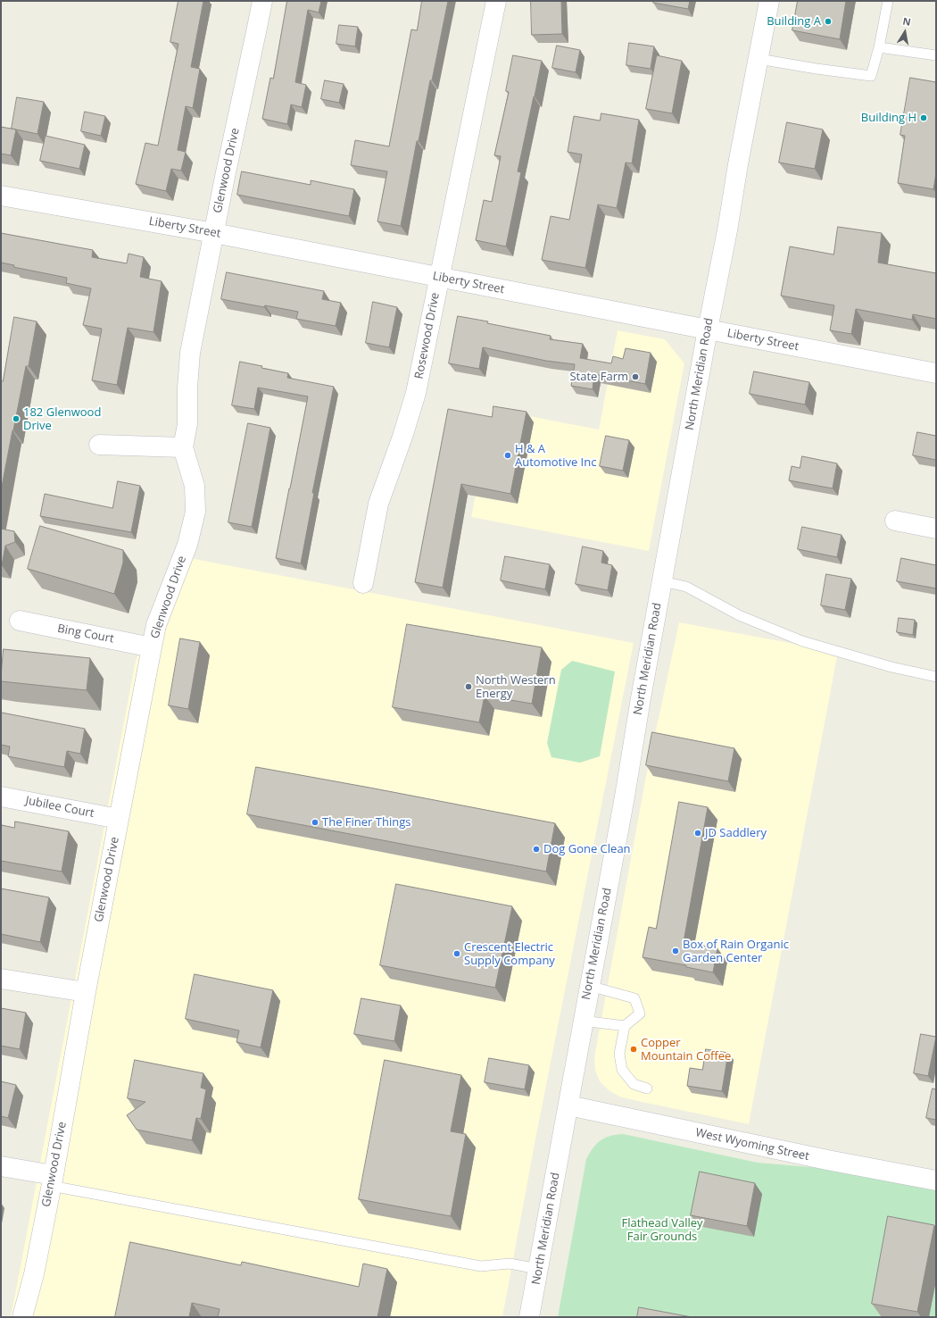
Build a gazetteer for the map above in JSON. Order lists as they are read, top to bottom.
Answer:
{
  "streets": {
    "street": [
      "Glenwood Drive",
      "Liberty Street",
      "Rosewood Drive",
      "North Meridian Road",
      "Bing Court",
      "Jubilee Court",
      "West Wyoming Street"
    ]
  },
  "crossings": [
    ["Glenwood Drive", "Liberty Street"],
    ["Glenwood Drive", "Bing Court"],
    ["Glenwood Drive", "Jubilee Court"],
    ["Liberty Street", "Rosewood Drive"],
    ["Liberty Street", "North Meridian Road"],
    ["North Meridian Road", "West Wyoming Street"]
  ],
  "parks": ["Flathead Valley Fair Grounds"],
  "places": [
    "Building A",
    "Building H",
    "State Farm",
    "182 Glenwood Drive",
    "H & A Automotive Inc",
    "North Western Energy",
    "The Finer Things",
    "JD Saddlery",
    "Dog Gone Clean",
    "Box of Rain Organic Garden Center",
    "Crescent Electric Supply Company",
    "Copper Mountain Coffee"
  ],
  "north": "top"
}
